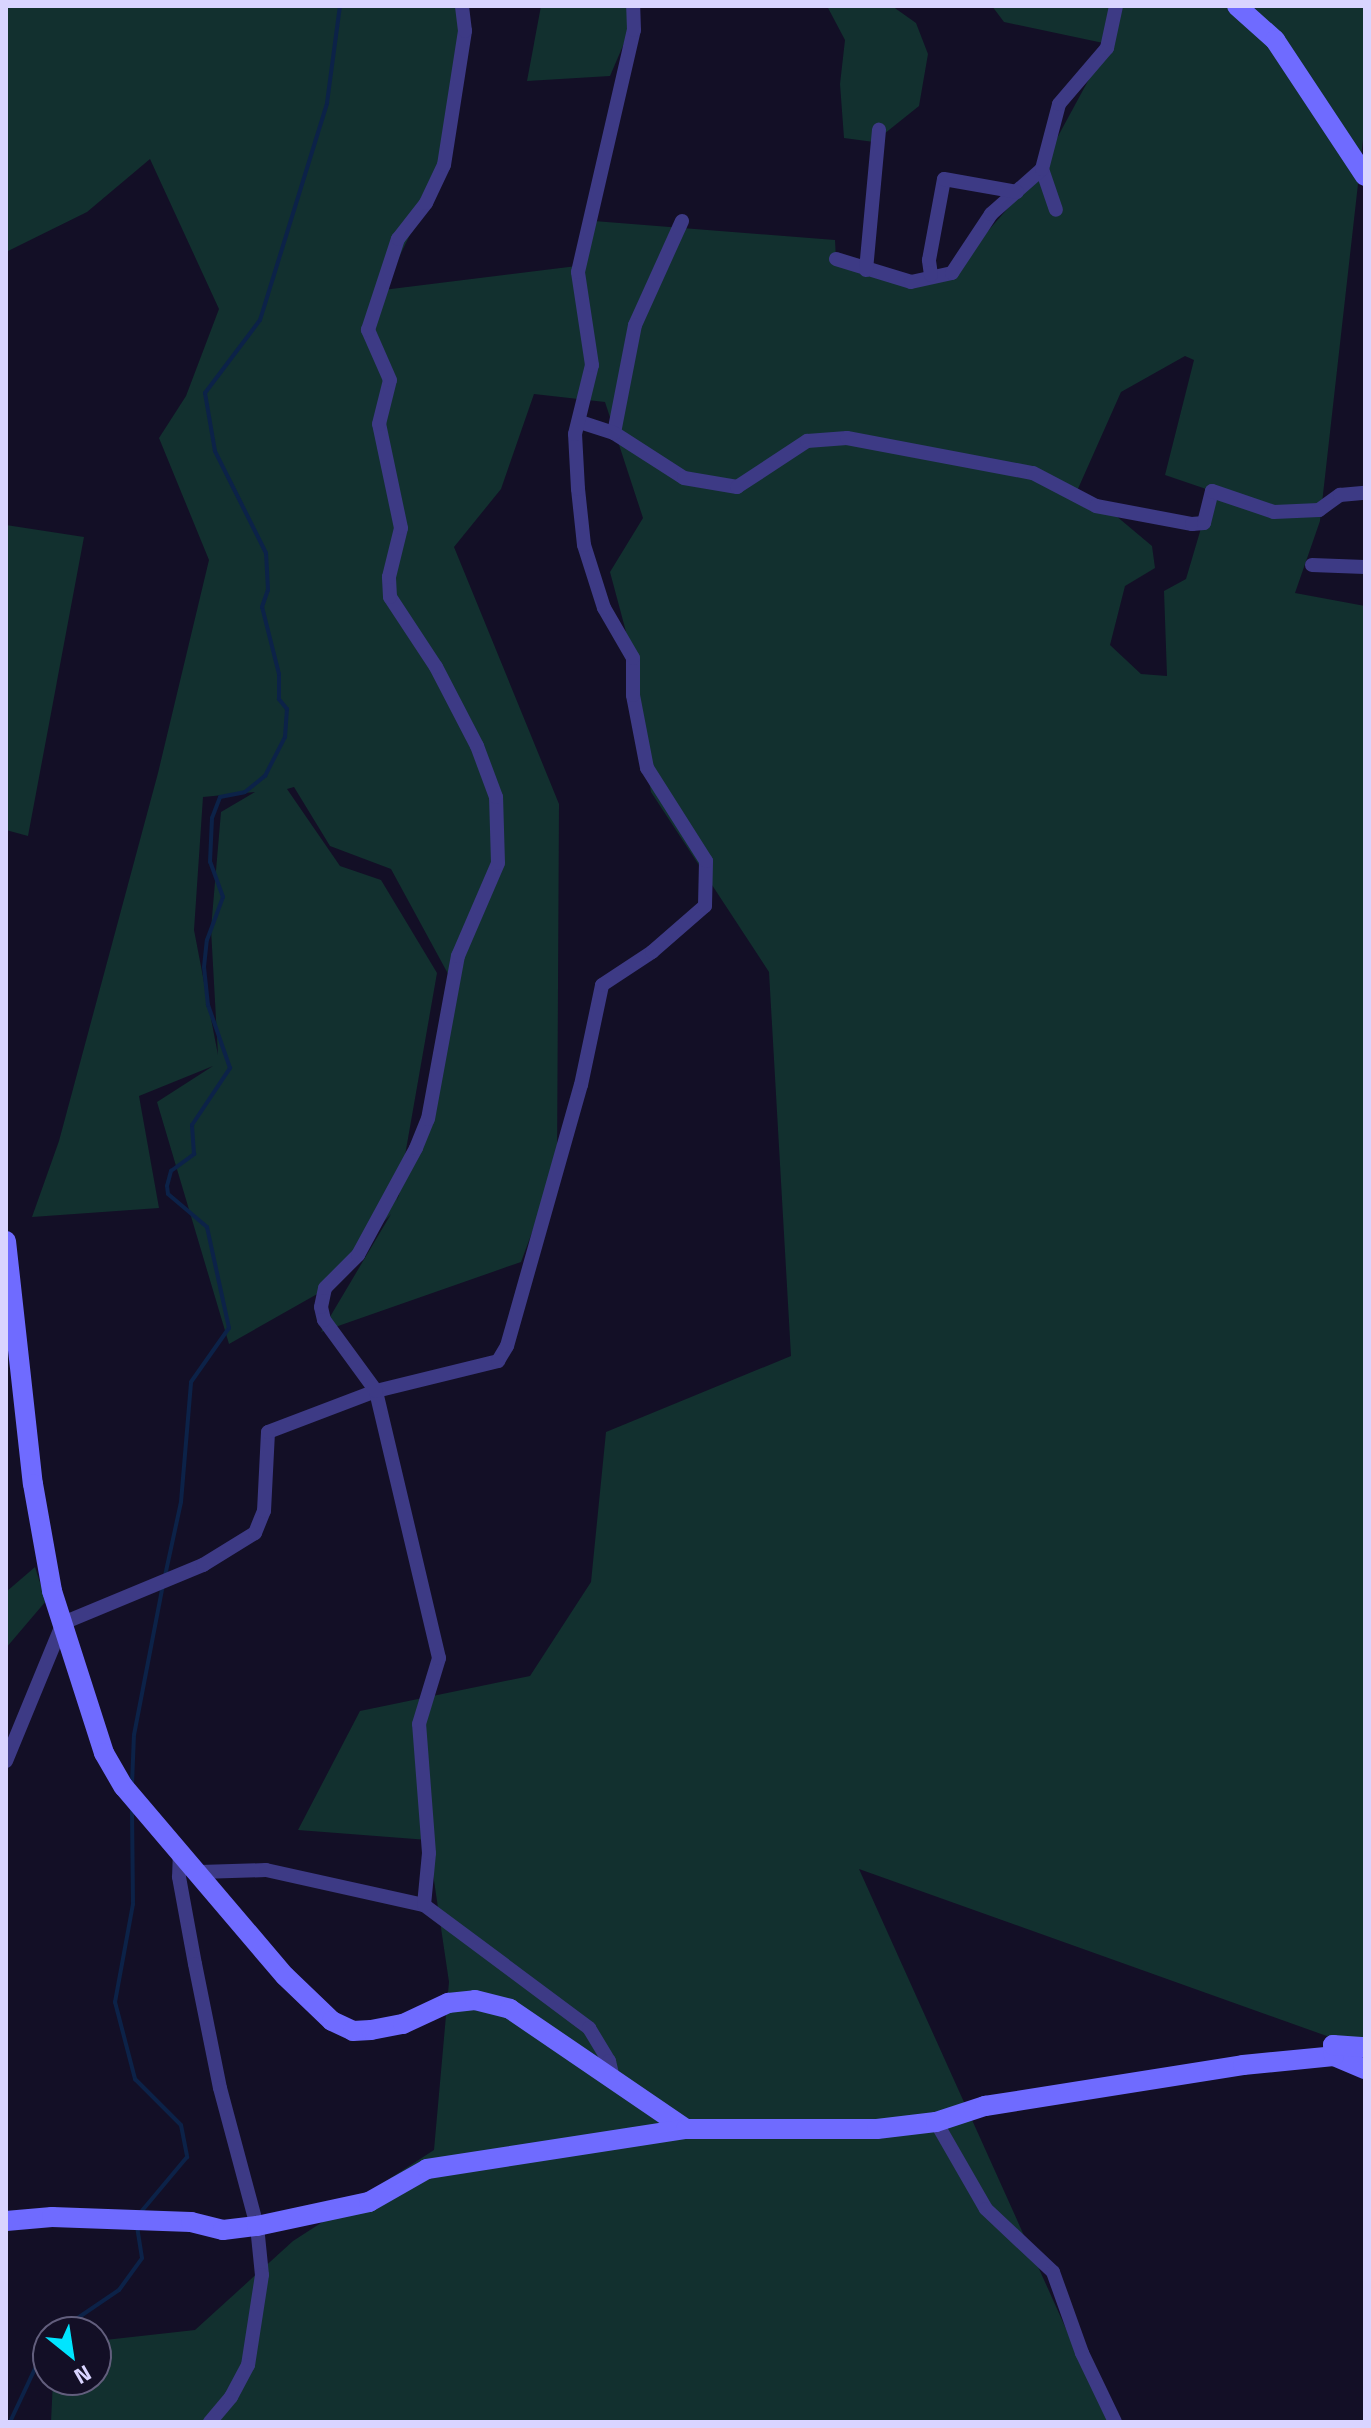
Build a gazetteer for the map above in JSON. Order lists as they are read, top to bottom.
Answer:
{
  "north": "bottom right"
}
